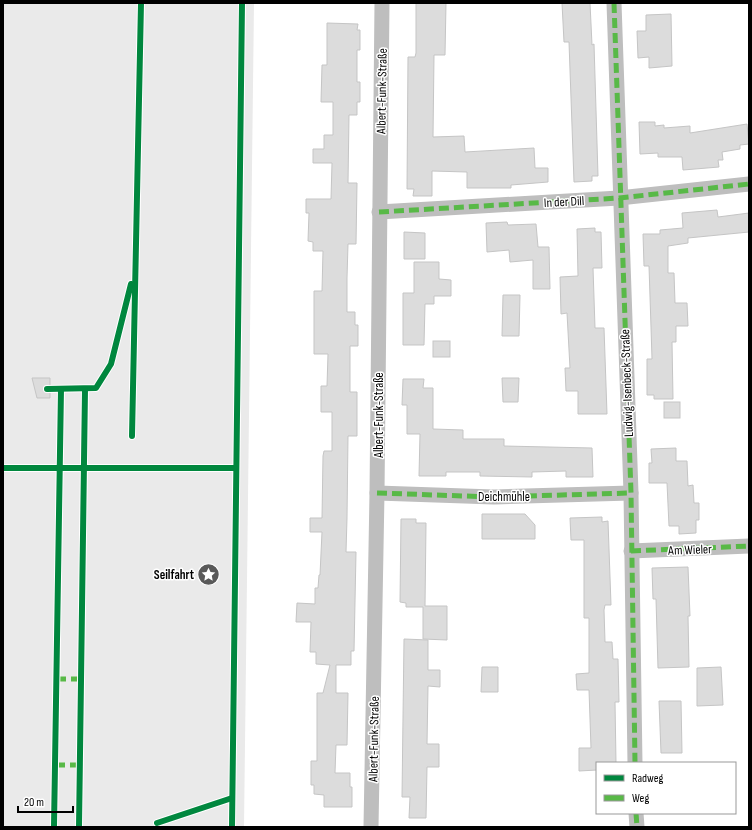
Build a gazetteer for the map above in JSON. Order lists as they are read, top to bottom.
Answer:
{
  "streets": {
    "street": [
      "Albert-Funk-Straße",
      "In der Dill",
      "Ludwig-Isenbeck-Straße",
      "Deichmühle",
      "Am Wieler"
    ]
  },
  "crossings": [
    ["Albert-Funk-Straße", "In der Dill"],
    ["Albert-Funk-Straße", "Deichmühle"],
    ["In der Dill", "Ludwig-Isenbeck-Straße"],
    ["Ludwig-Isenbeck-Straße", "Deichmühle"],
    ["Ludwig-Isenbeck-Straße", "Am Wieler"]
  ],
  "places": {
    "place": ["Seilfahrt"]
  },
  "legend": ["Radweg", "Weg"],
  "scale_bar": "20 m"
}
